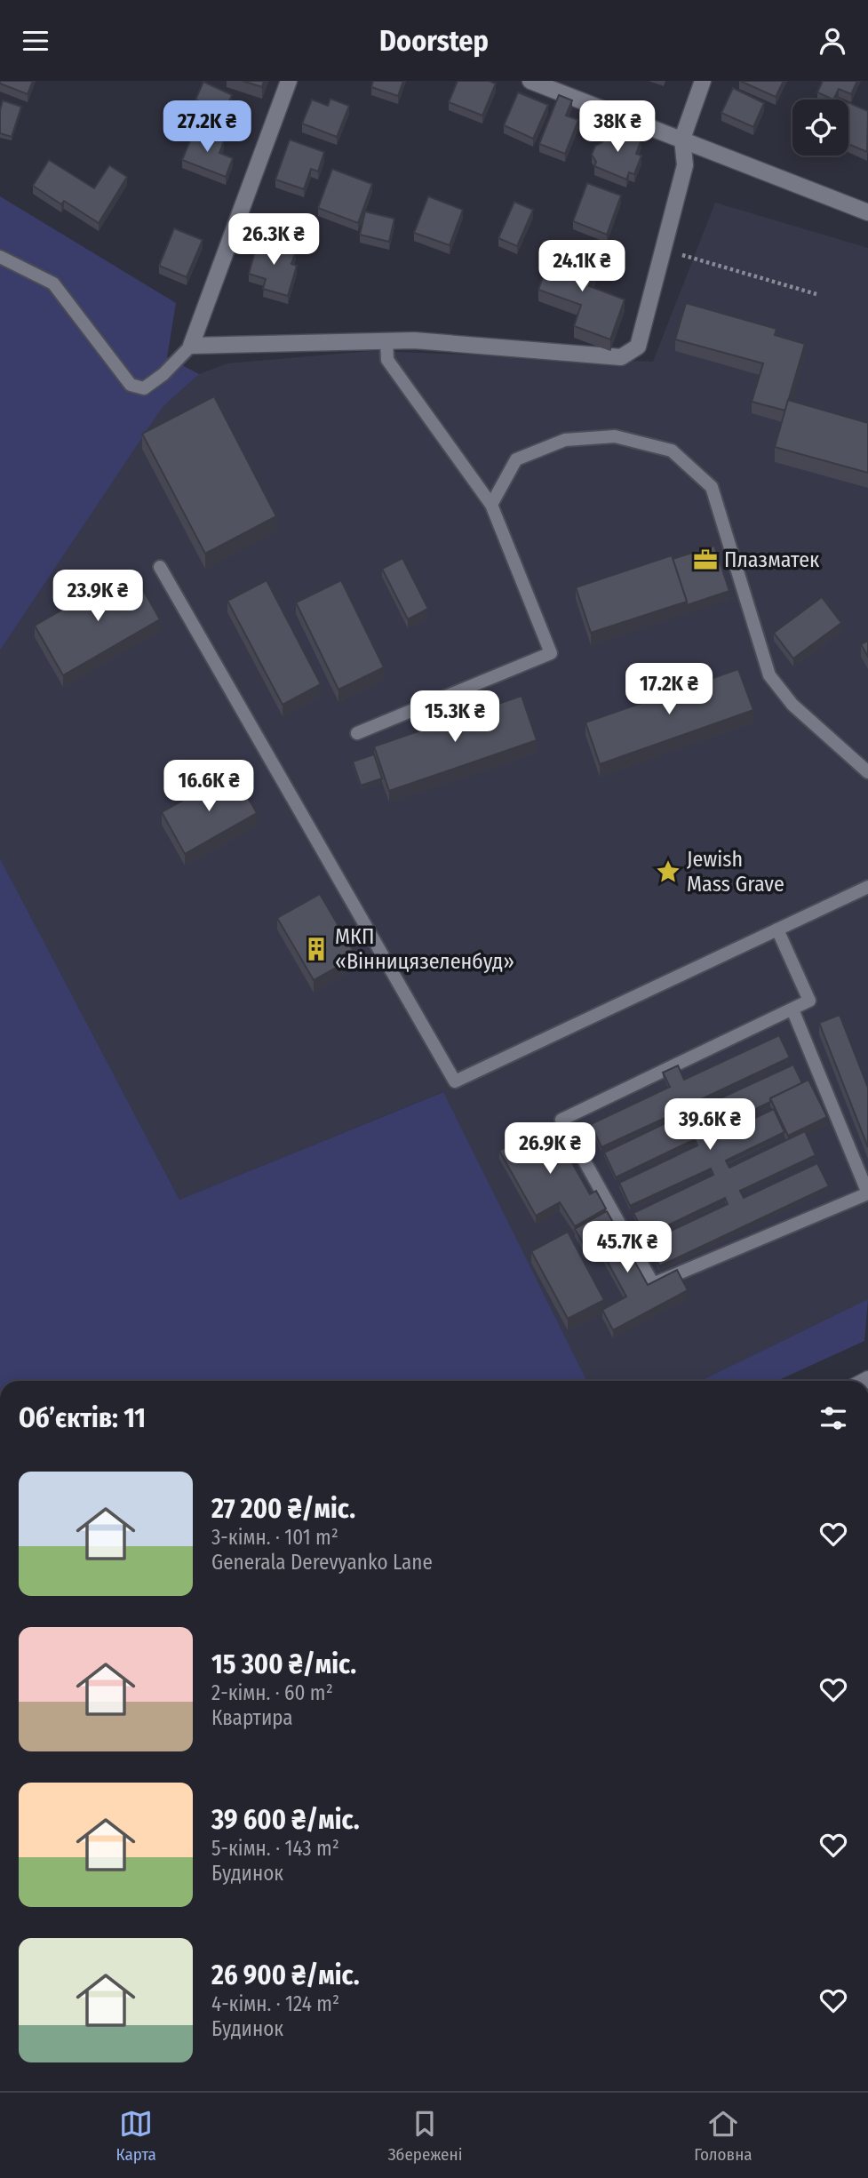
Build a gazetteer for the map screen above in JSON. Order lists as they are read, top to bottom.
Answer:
{
  "places": {
    "office": ["Плазматек"],
    "place": ["Jewish Mass Grave"],
    "building": ["МКП «Вінницязеленбуд»"]
  },
  "page": {
    "header": "Doorstep",
    "price": [
      "27.2K ₴",
      "38K ₴",
      "26.3K ₴",
      "24.1K ₴",
      "23.9K ₴",
      "17.2K ₴",
      "15.3K ₴",
      "16.6K ₴",
      "39.6K ₴",
      "26.9K ₴",
      "45.7K ₴"
    ],
    "heading": "Об’єктів: 11",
    "list": [
      {
        "name": "27 200 ₴/міс.",
        "note": "3-кімн. · 101 m² · Generala Derevyanko Lane"
      },
      {
        "name": "15 300 ₴/міс.",
        "note": "2-кімн. · 60 m² · Квартира"
      },
      {
        "name": "39 600 ₴/міс.",
        "note": "5-кімн. · 143 m² · Будинок"
      },
      {
        "name": "26 900 ₴/міс.",
        "note": "4-кімн. · 124 m² · Будинок"
      }
    ],
    "tabs": ["Карта", "Збережені", "Головна"]
  }
}
